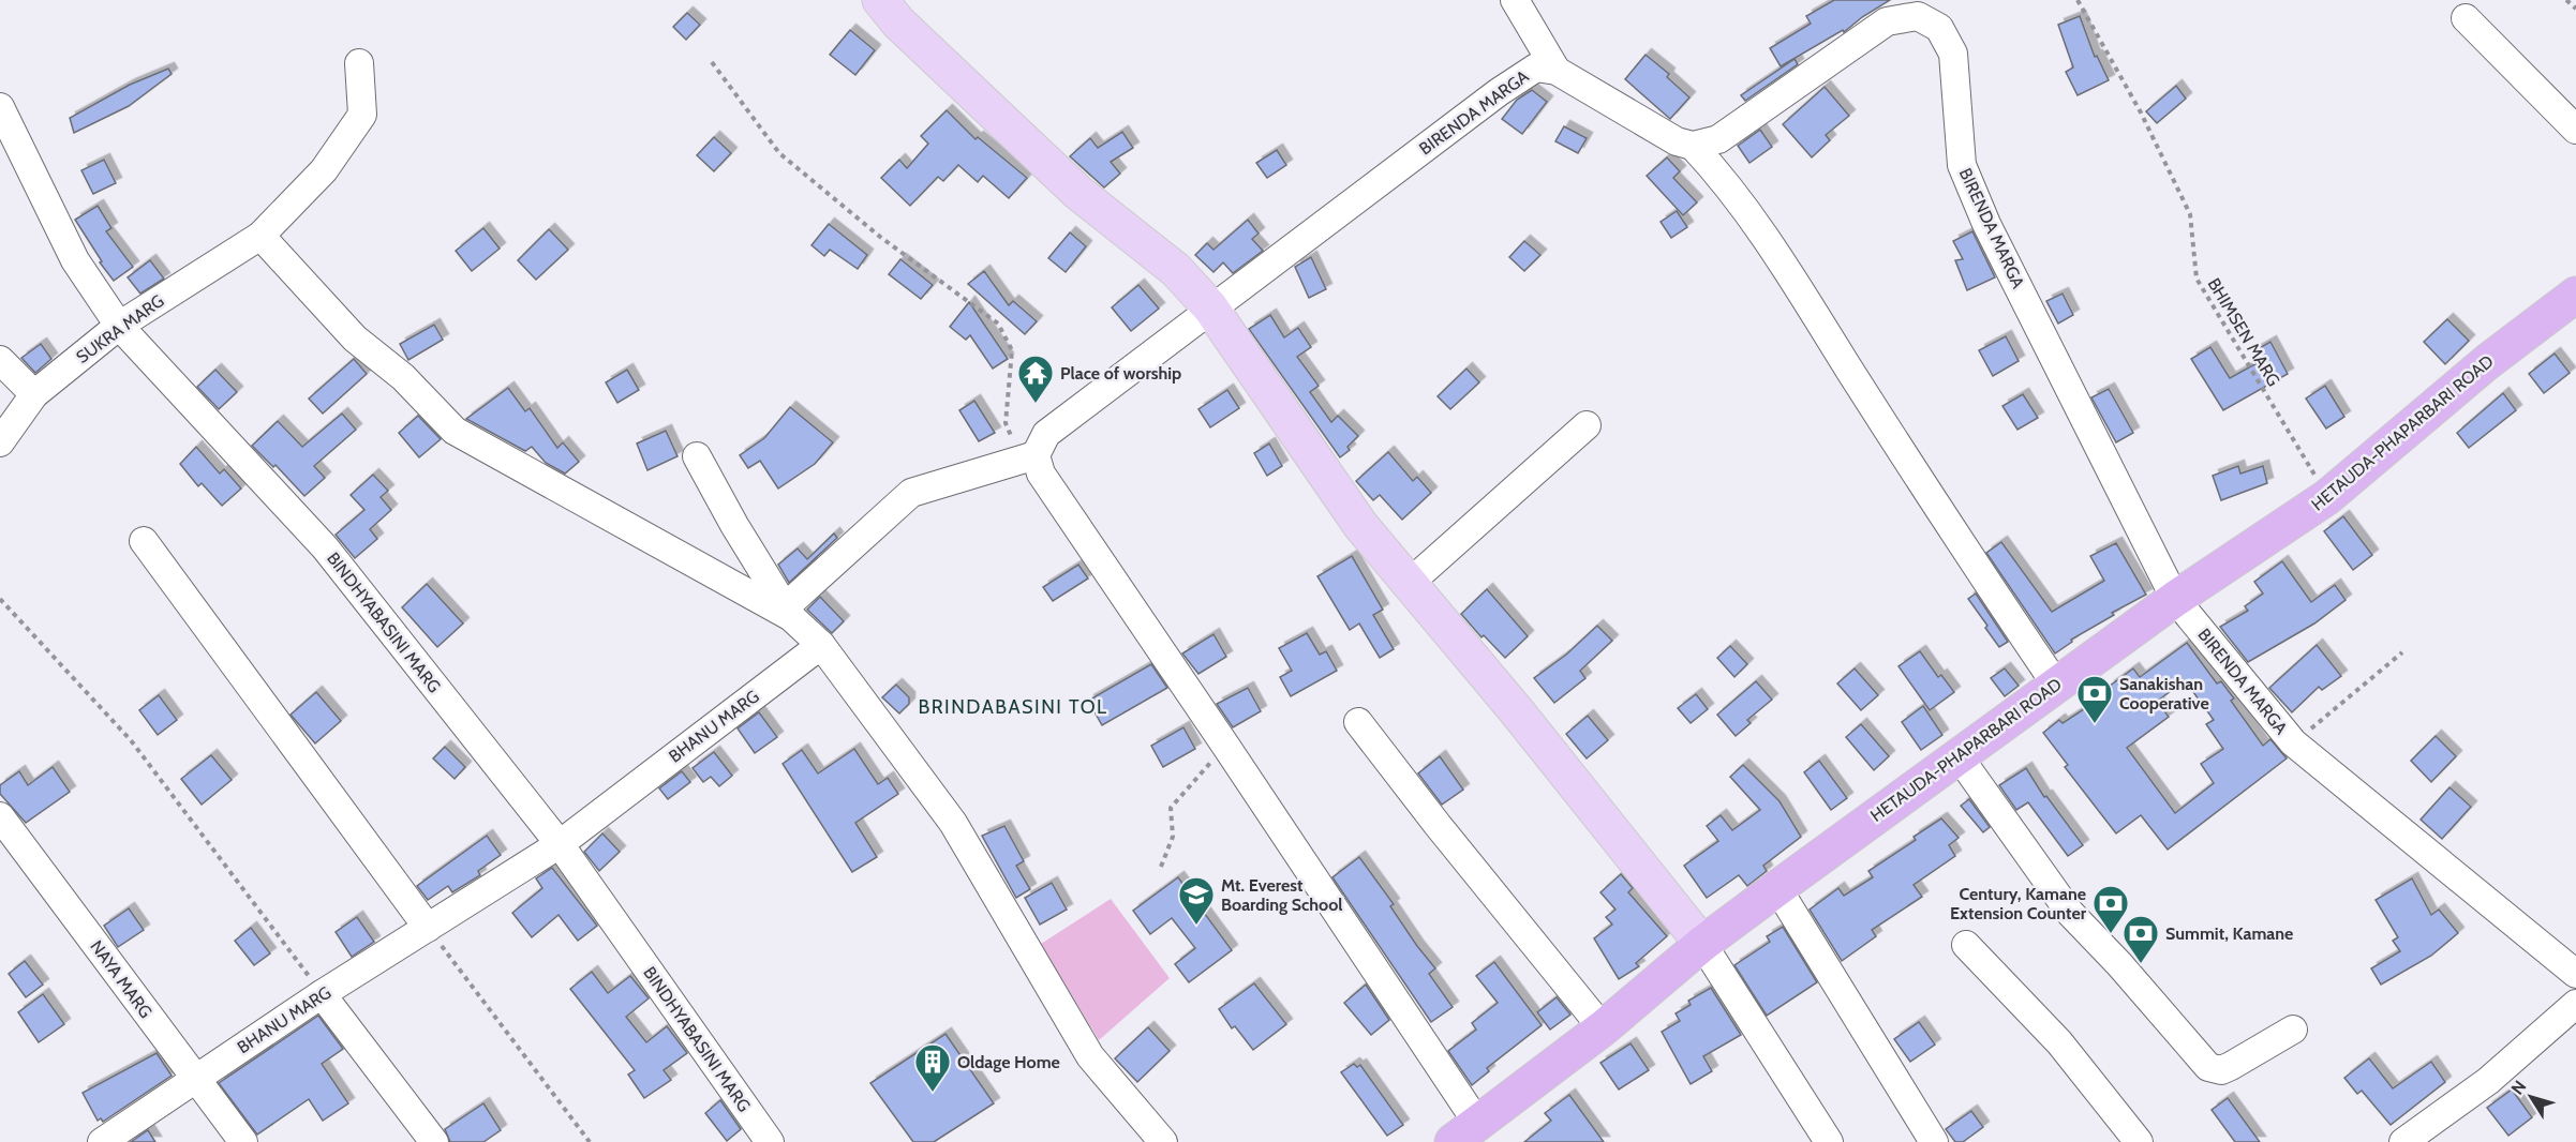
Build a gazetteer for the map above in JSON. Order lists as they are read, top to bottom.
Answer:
{
  "streets": {
    "highway": ["HETAUDA-PHAPARBARI ROAD"],
    "street": [
      "BIRENDA MARGA",
      "SUKRA MARG",
      "BINDHYABASINI MARG",
      "BHANU MARG",
      "NAYA MARG"
    ],
    "path": ["BHIMSEN MARG"]
  },
  "crossings": [
    ["BIRENDA MARGA", "HETAUDA-PHAPARBARI ROAD"],
    ["SUKRA MARG", "BINDHYABASINI MARG"],
    ["BHIMSEN MARG", "HETAUDA-PHAPARBARI ROAD"],
    ["BINDHYABASINI MARG", "BHANU MARG"],
    ["BHANU MARG", "NAYA MARG"]
  ],
  "districts": ["BRINDABASINI TOL"],
  "places": {
    "temple": ["Place of worship"],
    "bank": ["Sanakishan Cooperative", "Century, Kamane Extension Counter", "Summit, Kamane"],
    "school or university": ["Mt. Everest Boarding School"],
    "building": ["Oldage Home"]
  },
  "north": "top left"
}
